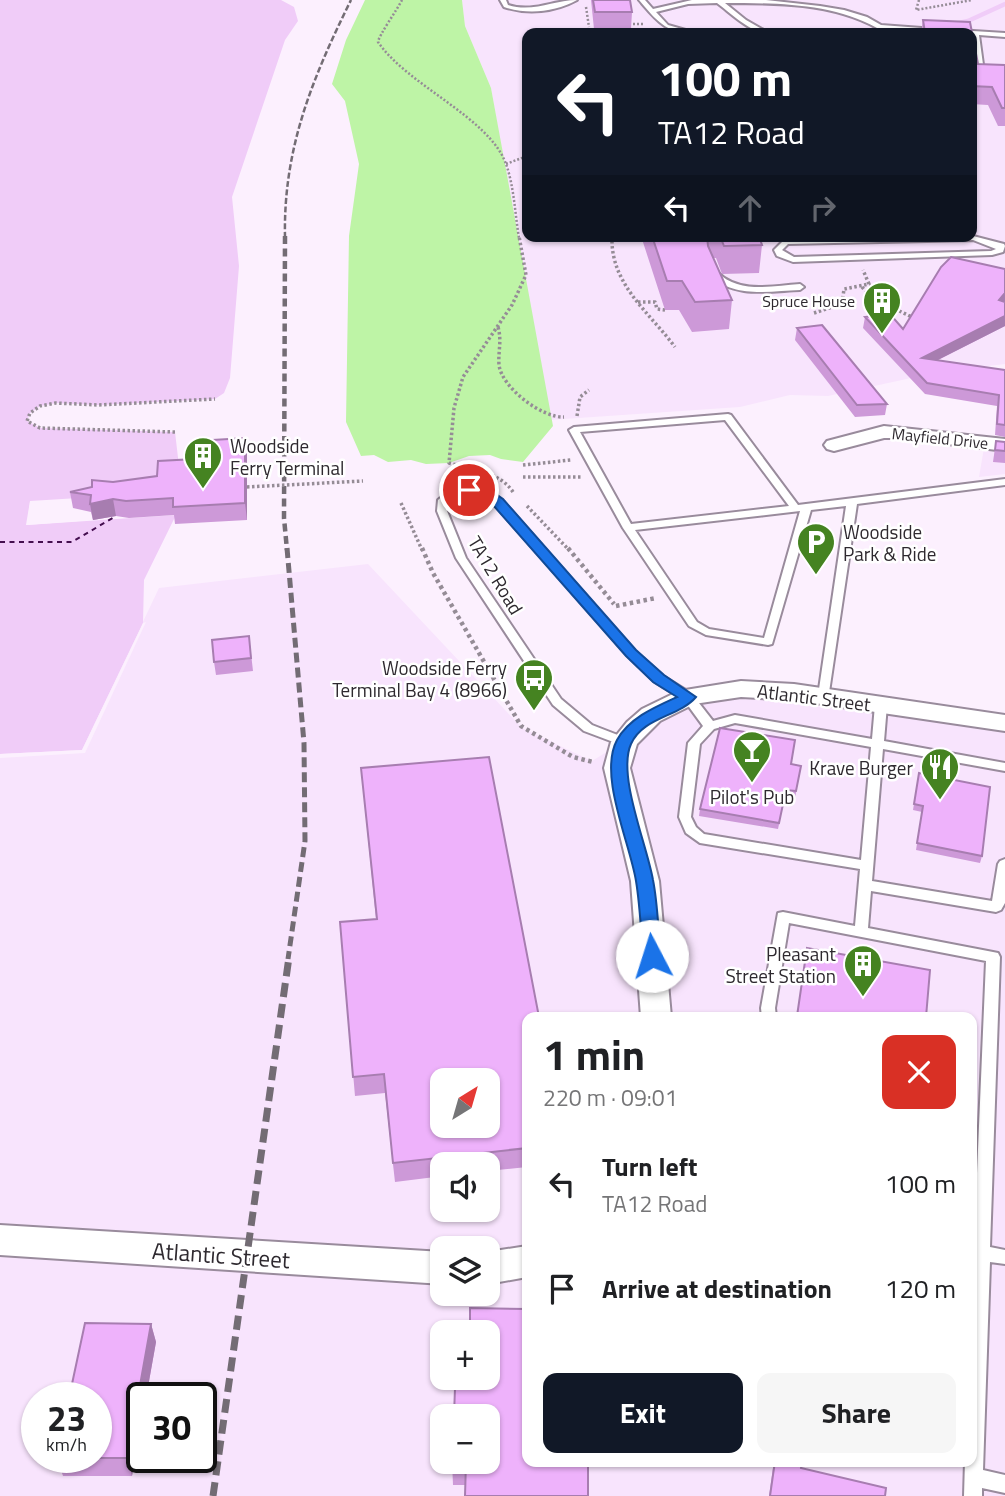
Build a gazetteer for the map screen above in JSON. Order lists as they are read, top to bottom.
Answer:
{
  "streets": {
    "street": ["Mayfield Drive", "Atlantic Street"],
    "lane": ["TA12 Road"]
  },
  "crossings": [
    ["TA12 Road", "Atlantic Street"]
  ],
  "places": {
    "building": ["Spruce House", "Woodside Ferry Terminal", "Pleasant Street Station"],
    "parking": ["Woodside Park & Ride"],
    "bus stop": ["Woodside Ferry Terminal Bay 4 (8966)"],
    "bar": ["Pilot's Pub"],
    "restaurant": ["Krave Burger"]
  },
  "north": "top right",
  "page": {
    "turn": ["100 m", "TA12 Road"],
    "heading": ["1 min", "220 m · 09:01"],
    "map_buttons": ["+", "−"],
    "list": [
      {
        "name": "Turn left",
        "note": "TA12 Road",
        "value": "100 m"
      },
      {
        "name": "Arrive at destination",
        "value": "120 m"
      }
    ],
    "buttons": ["Exit", "Share"],
    "speed": "23 km/h",
    "limit": "30"
  }
}
